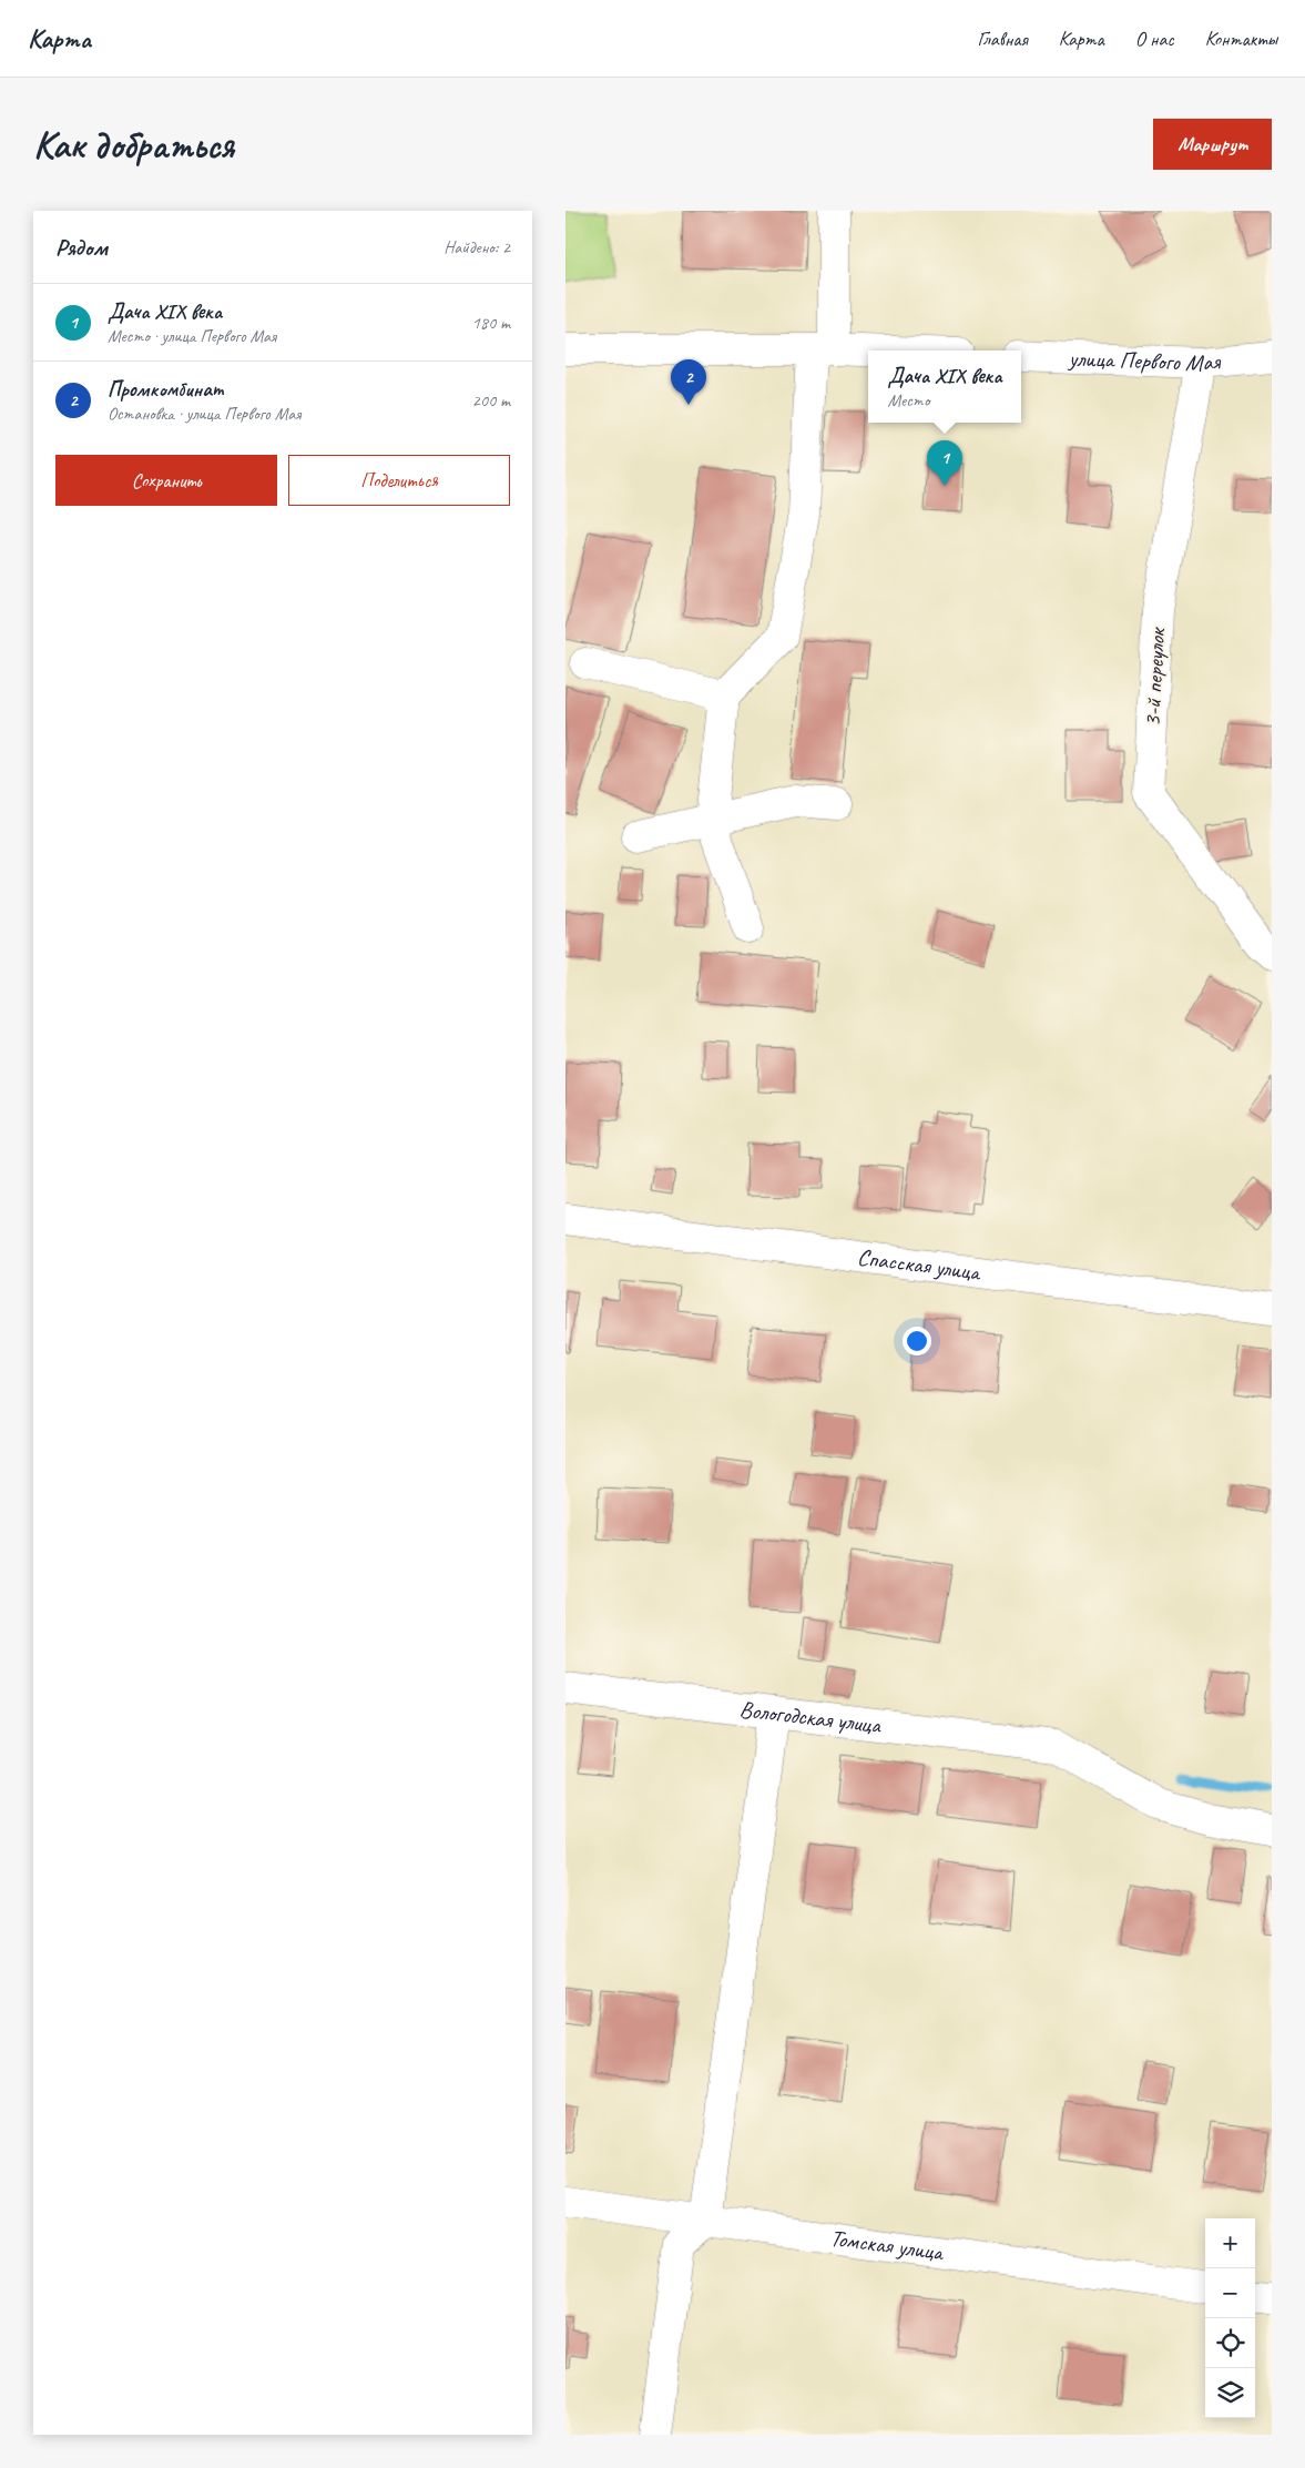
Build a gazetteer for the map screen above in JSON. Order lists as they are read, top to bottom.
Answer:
{
  "streets": {
    "street": [
      "улица Первого Мая",
      "3-й переулок",
      "Спасская улица",
      "Вологодская улица",
      "Томская улица"
    ]
  },
  "crossings": [
    ["улица Первого Мая", "3-й переулок"]
  ],
  "page": {
    "header": "Карта",
    "nav": [
      "Главная",
      "Карта",
      "О нас",
      "Контакты"
    ],
    "buttons": [
      "Маршрут",
      ["Сохранить", "Поделиться"]
    ],
    "title": "Как добраться",
    "heading": ["Рядом", "Найдено: 2"],
    "list": [
      {
        "mark": "1",
        "name": "Дача XIX века",
        "note": "Место · улица Первого Мая",
        "value": "180 m"
      },
      {
        "mark": "2",
        "name": "Промкомбинат",
        "note": "Остановка · улица Первого Мая",
        "value": "200 m"
      }
    ],
    "popup": ["Дача XIX века", "Место"],
    "pins": ["2", "1"],
    "map_buttons": ["+", "−"]
  }
}
